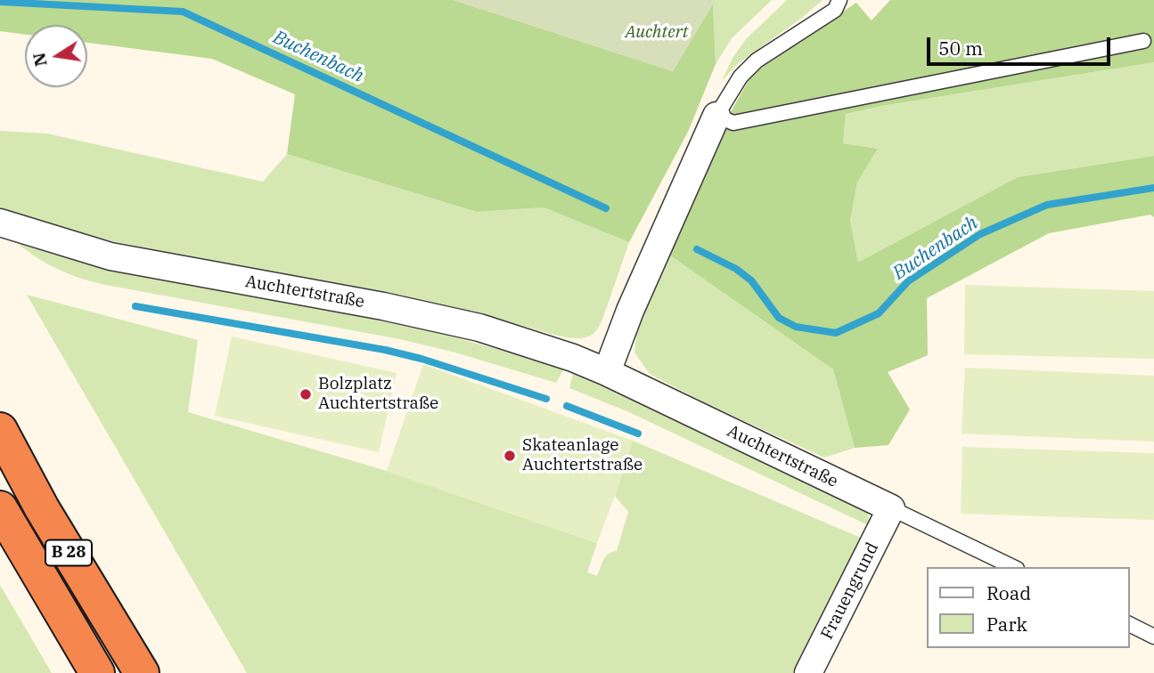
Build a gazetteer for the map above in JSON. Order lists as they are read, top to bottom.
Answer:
{
  "streets": {
    "highway": ["B 28"],
    "street": ["Auchtertstraße", "Frauengrund"]
  },
  "crossings": [
    ["Auchtertstraße", "Frauengrund"]
  ],
  "water": ["Buchenbach"],
  "parks": ["Auchtert"],
  "places": ["Bolzplatz Auchtertstraße", "Skateanlage Auchtertstraße"],
  "legend": ["Road", "Park"],
  "scale_bar": "50 m",
  "north": "left"
}
